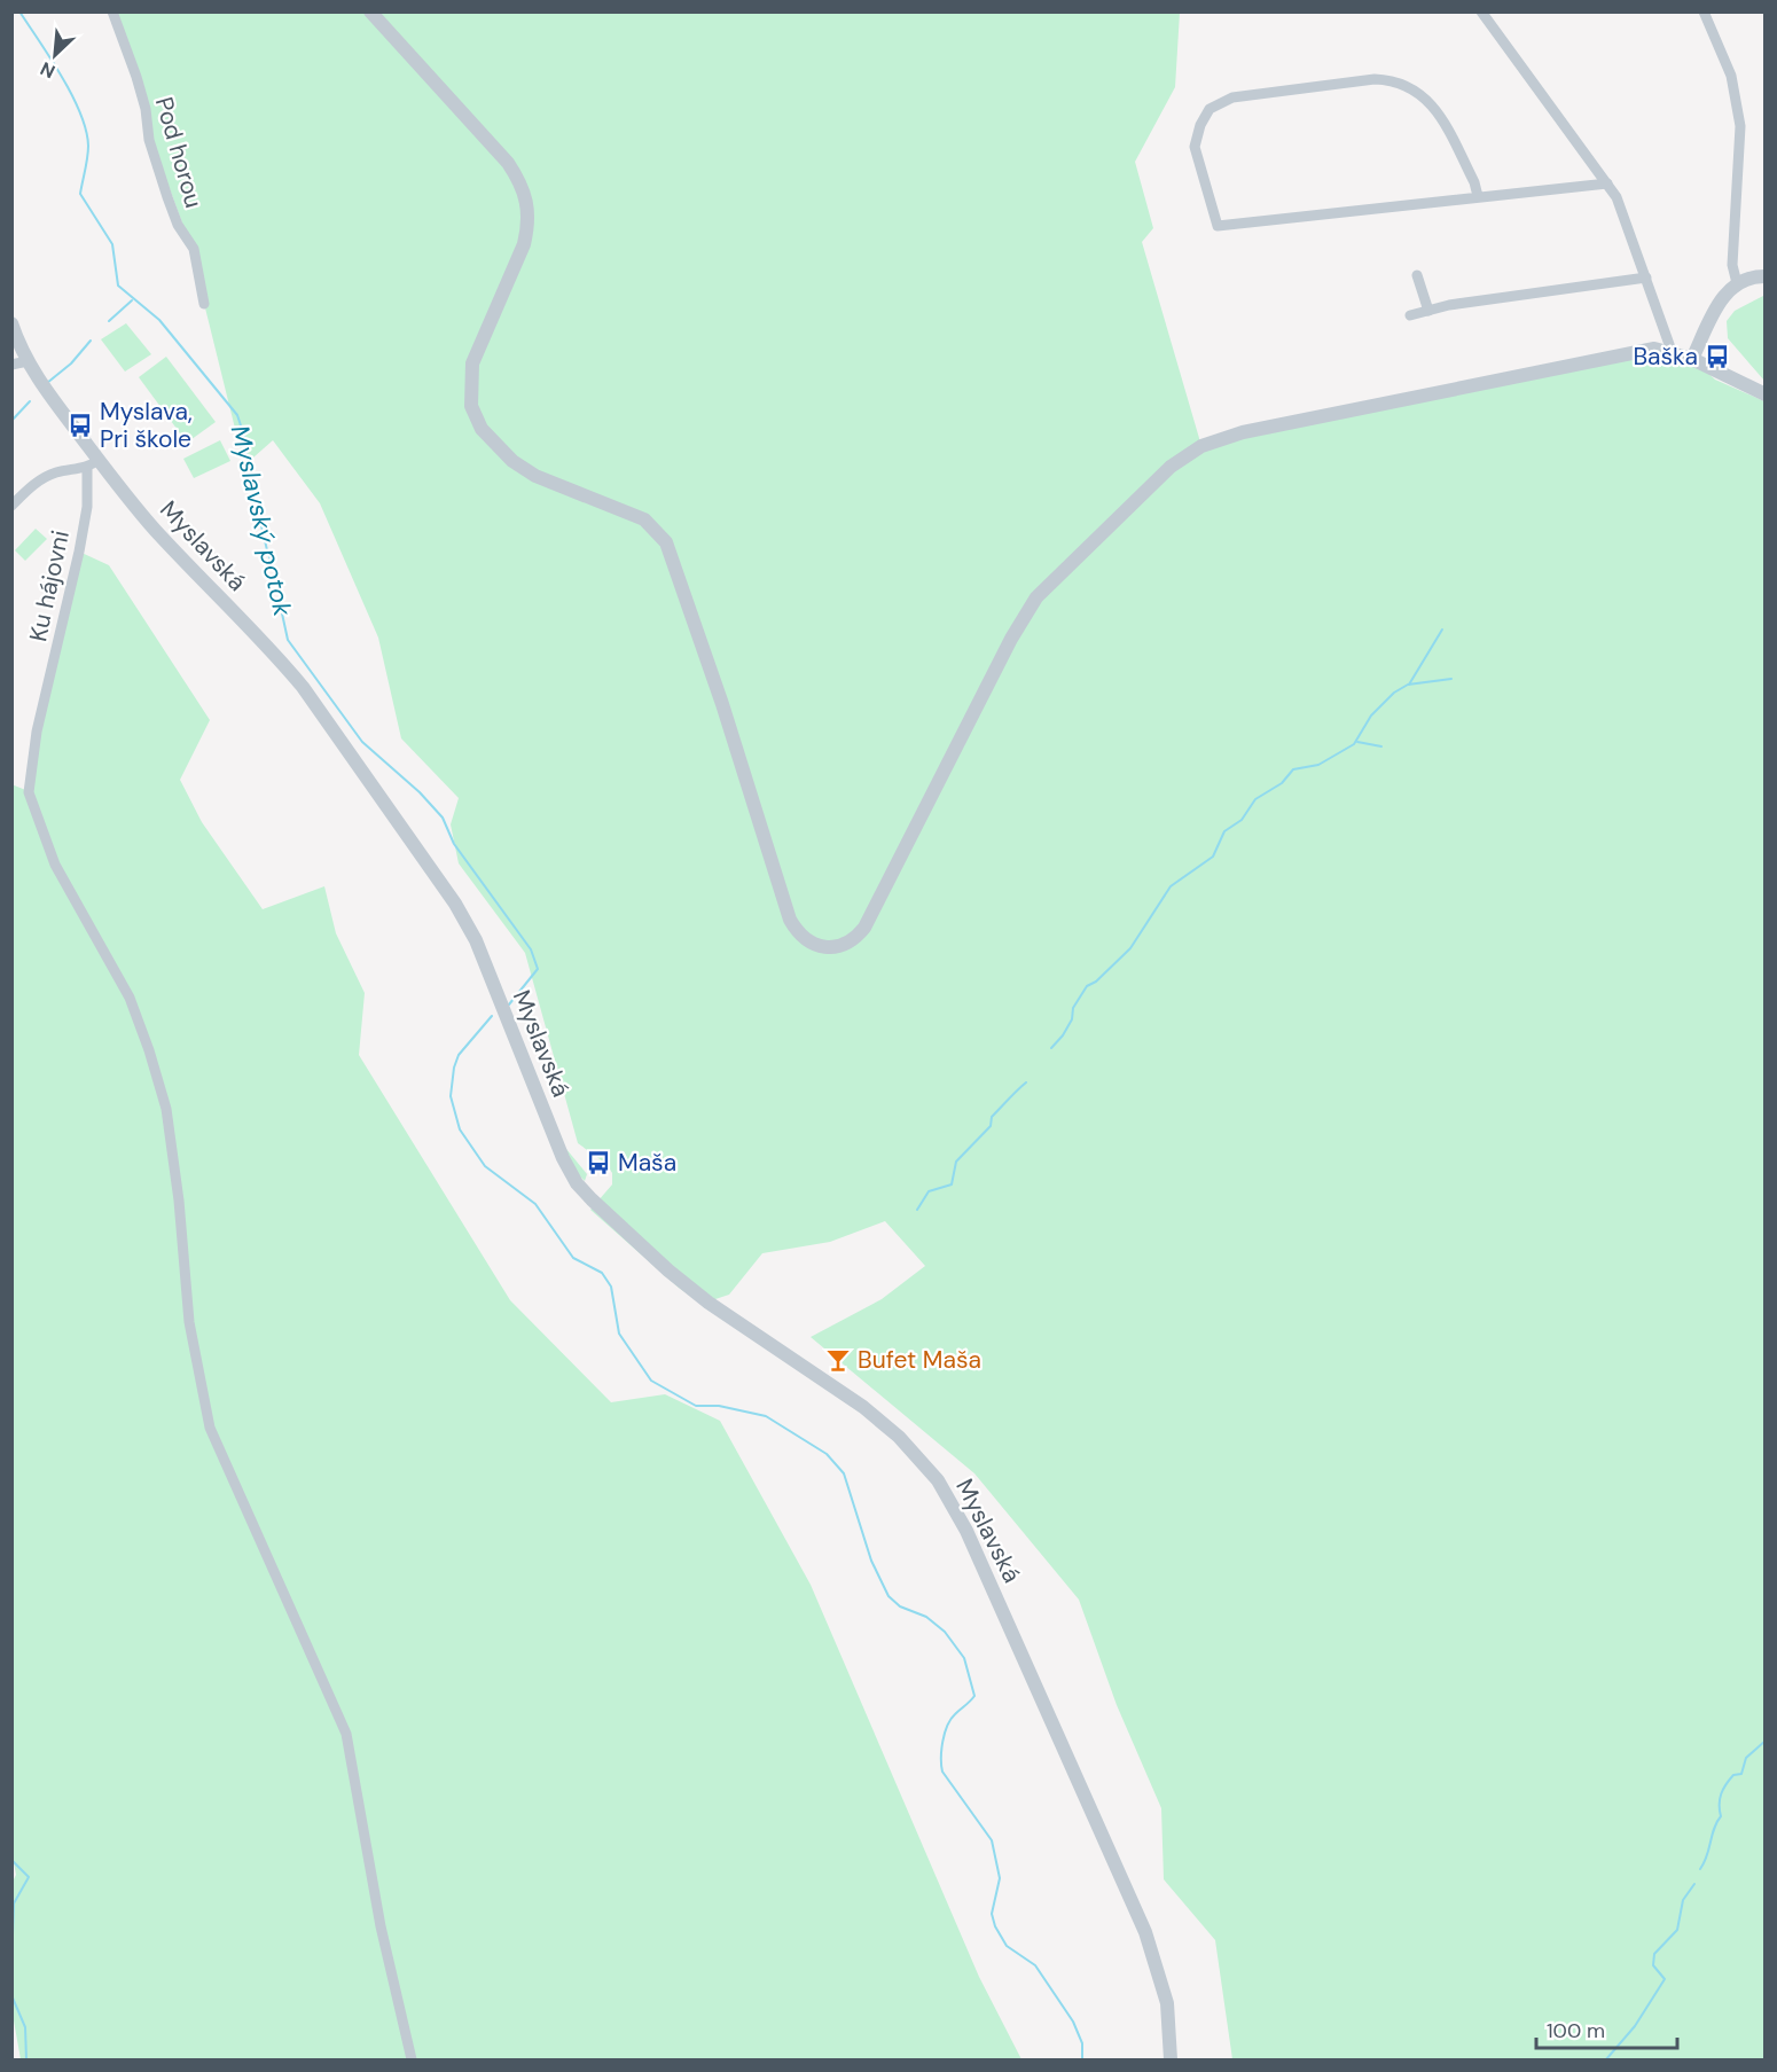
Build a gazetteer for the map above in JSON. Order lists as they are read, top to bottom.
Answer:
{
  "streets": {
    "street": ["Pod horou", "Myslavská", "Ku hájovni"]
  },
  "crossings": [
    ["Myslavská", "Ku hájovni"]
  ],
  "water": ["Myslavský potok"],
  "places": {
    "bus stop": ["Baška", "Myslava, Pri škole", "Maša"],
    "bar": ["Bufet Maša"]
  },
  "scale_bar": "100 m",
  "north": "bottom left"
}
